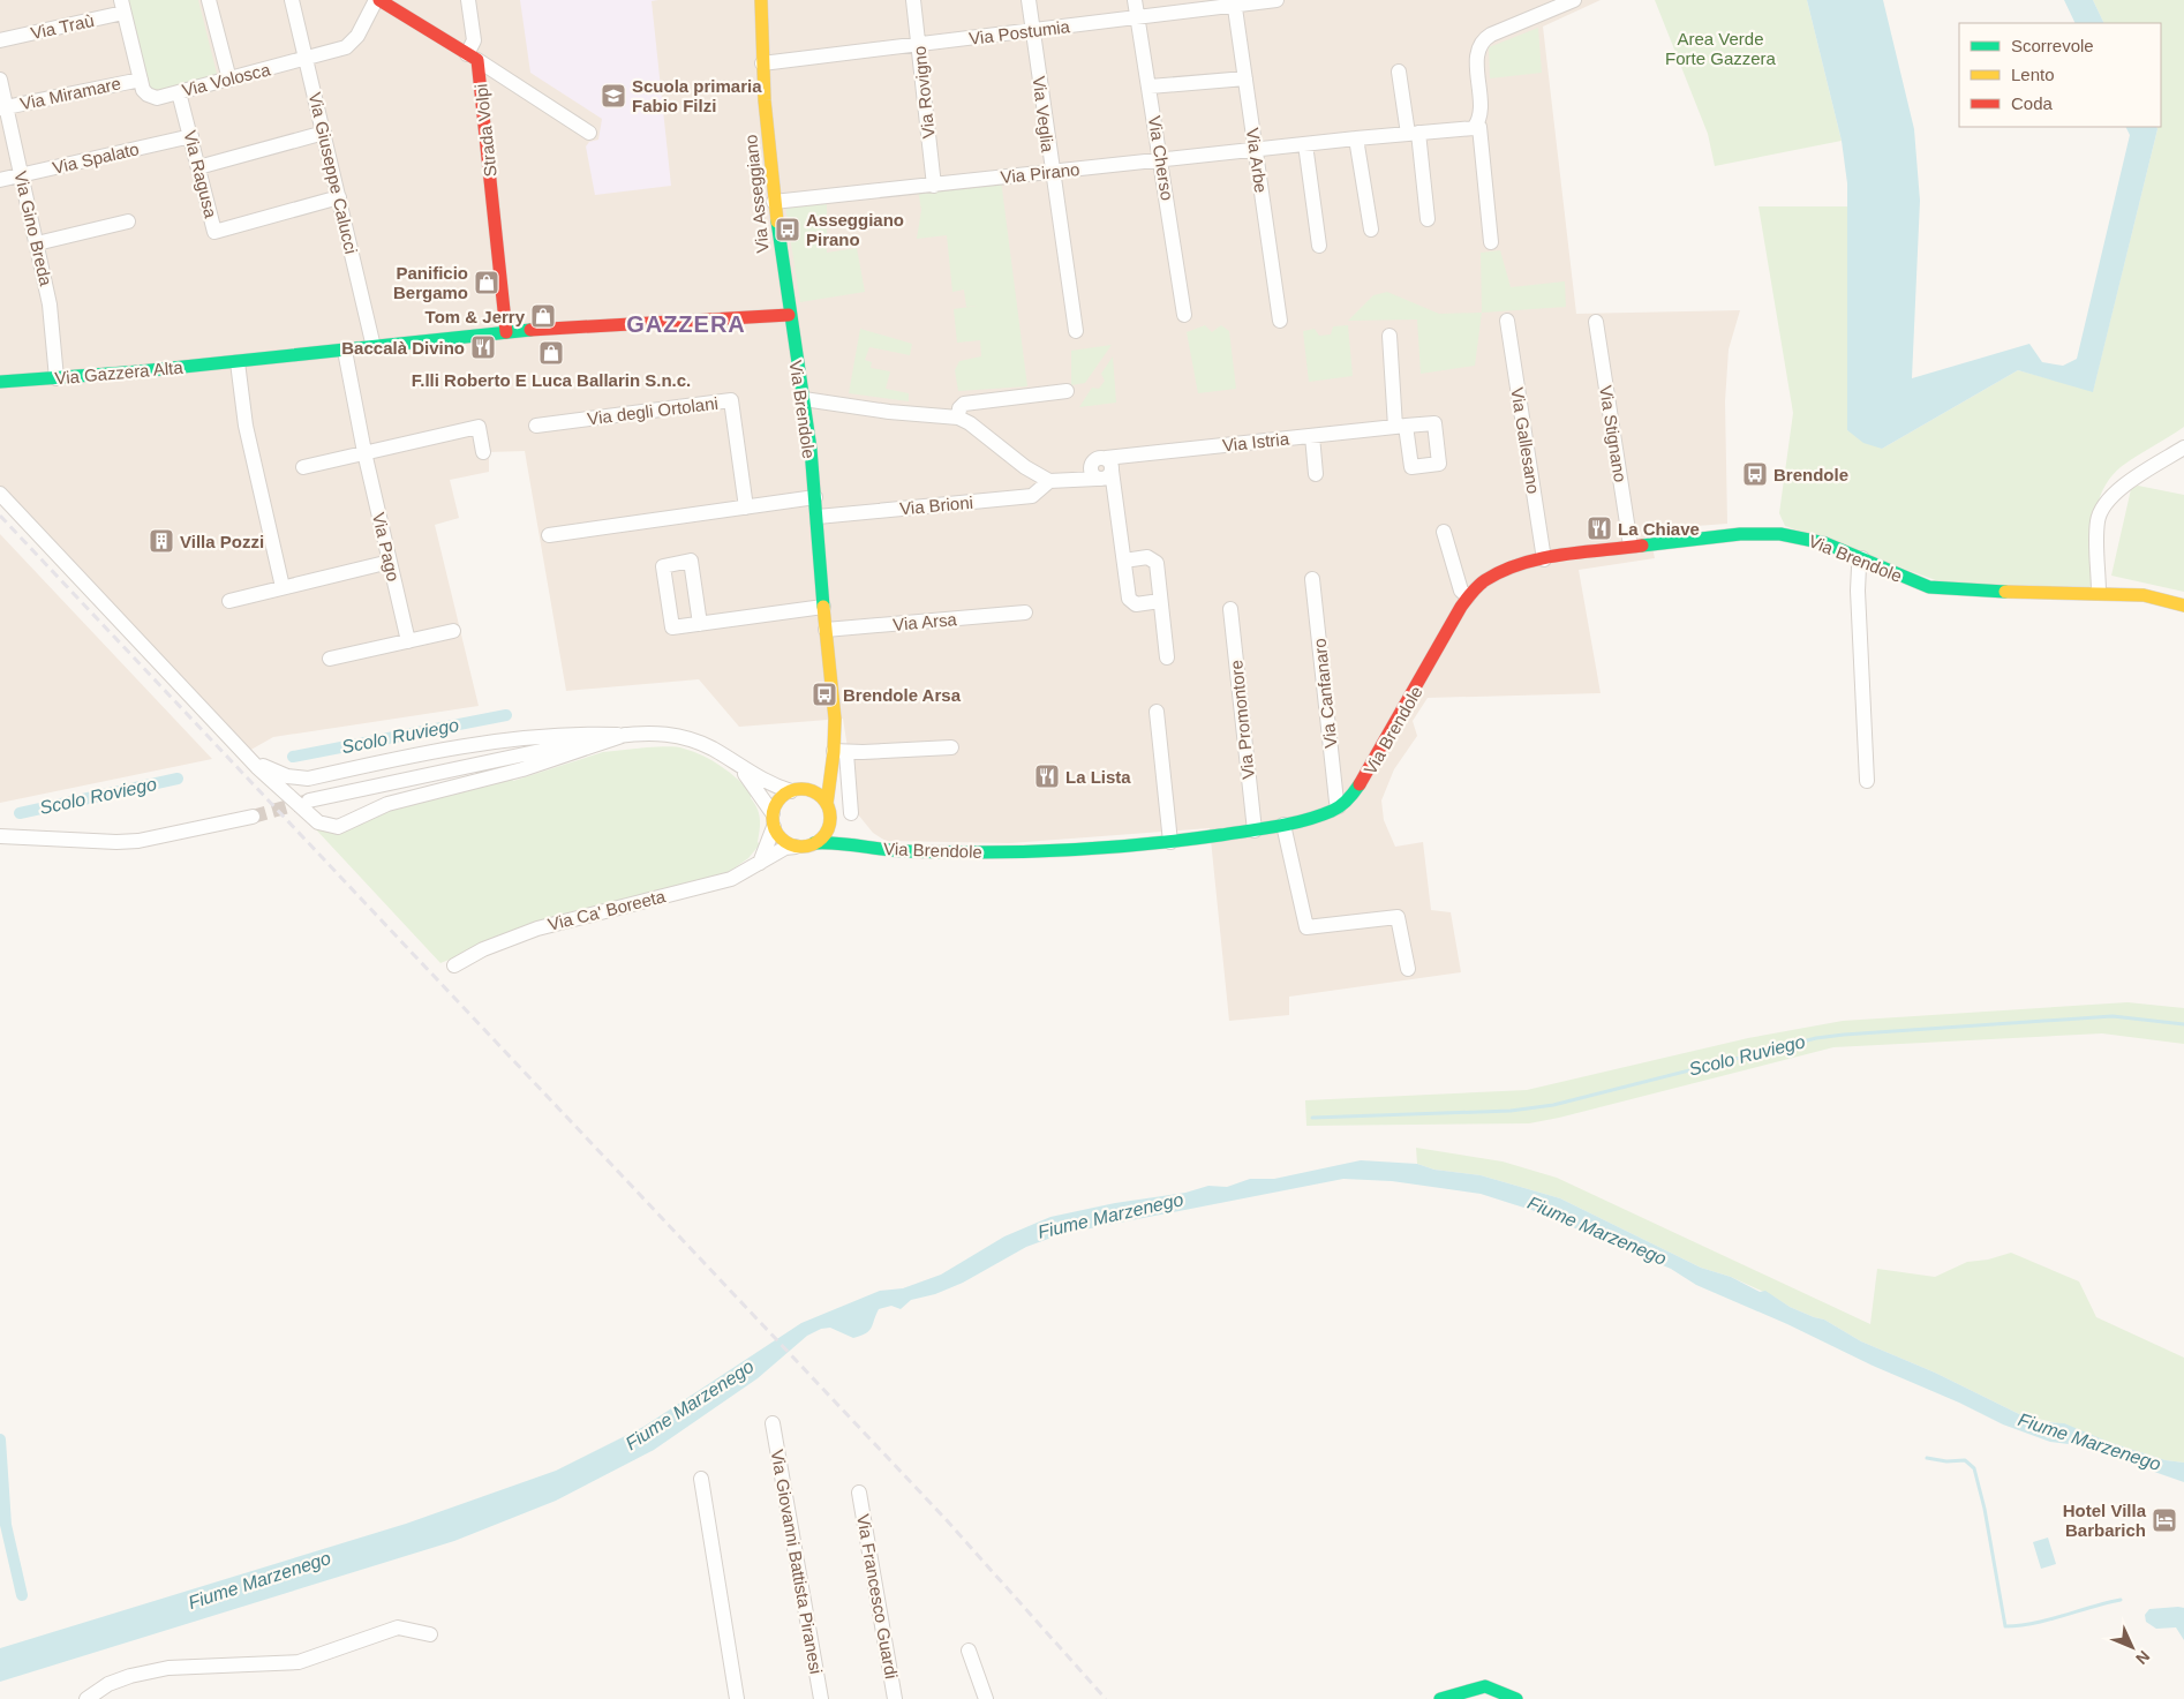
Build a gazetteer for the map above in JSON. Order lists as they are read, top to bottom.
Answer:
{
  "streets": {
    "street": [
      "Via Traù",
      "Via Postumia",
      "Via Volosca",
      "Via Rovigno",
      "Via Miramare",
      "Via Veglia",
      "Strada Volpi",
      "Via Spalato",
      "Via Cherso",
      "Via Arbe",
      "Via Giuseppe Calucci",
      "Via Pirano",
      "Via Ragusa",
      "Via Asseggiano",
      "Via Gino Breda",
      "Via Gazzera Alta",
      "Via Brendole",
      "Via degli Ortolani",
      "Via Stignano",
      "Via Gallesano",
      "Via Istria",
      "Via Brioni",
      "Via Pago",
      "Via Arsa",
      "Via Canfanaro",
      "Via Promontore",
      "Via Ca' Boreeta",
      "Via Giovanni Battista Piranesi",
      "Via Francesco Guardi"
    ]
  },
  "crossings": [
    ["Via Postumia", "Via Rovigno"],
    ["Via Postumia", "Via Veglia"],
    ["Via Postumia", "Via Cherso"],
    ["Via Postumia", "Via Arbe"],
    ["Via Postumia", "Via Asseggiano"],
    ["Via Volosca", "Via Miramare"],
    ["Via Volosca", "Via Giuseppe Calucci"],
    ["Via Volosca", "Via Ragusa"],
    ["Via Rovigno", "Via Pirano"],
    ["Via Miramare", "Via Gino Breda"],
    ["Via Veglia", "Via Pirano"],
    ["Strada Volpi", "Via Gazzera Alta"],
    ["Via Spalato", "Via Ragusa"],
    ["Via Spalato", "Via Gino Breda"],
    ["Via Cherso", "Via Pirano"],
    ["Via Arbe", "Via Pirano"],
    ["Via Giuseppe Calucci", "Via Ragusa"],
    ["Via Giuseppe Calucci", "Via Gazzera Alta"],
    ["Via Pirano", "Via Asseggiano"],
    ["Via Asseggiano", "Via Gazzera Alta"],
    ["Via Asseggiano", "Via Brendole"],
    ["Via Gino Breda", "Via Gazzera Alta"],
    ["Via Gazzera Alta", "Via Brendole"],
    ["Via Gazzera Alta", "Via Pago"],
    ["Via Brendole", "Via Stignano"],
    ["Via Brendole", "Via Gallesano"],
    ["Via Brendole", "Via Brioni"],
    ["Via Brendole", "Via Arsa"],
    ["Via Brendole", "Via Canfanaro"],
    ["Via Brendole", "Via Promontore"],
    ["Via Brendole", "Via Ca' Boreeta"]
  ],
  "districts": ["GAZZERA"],
  "water": ["Scolo Ruviego", "Scolo Roviego", "Fiume Marzenego"],
  "parks": ["Area Verde Forte Gazzera"],
  "places": {
    "school or university": ["Scuola primaria Fabio Filzi"],
    "bus stop": ["Asseggiano Pirano", "Brendole", "Brendole Arsa"],
    "shop": ["Panificio Bergamo", "Tom & Jerry", "F.lli Roberto E Luca Ballarin S.n.c."],
    "restaurant": ["Baccalà Divino", "La Chiave", "La Lista"],
    "building": ["Villa Pozzi"],
    "hotel": ["Hotel Villa Barbarich"]
  },
  "legend": ["Scorrevole", "Lento", "Coda"],
  "north": "bottom right"
}
